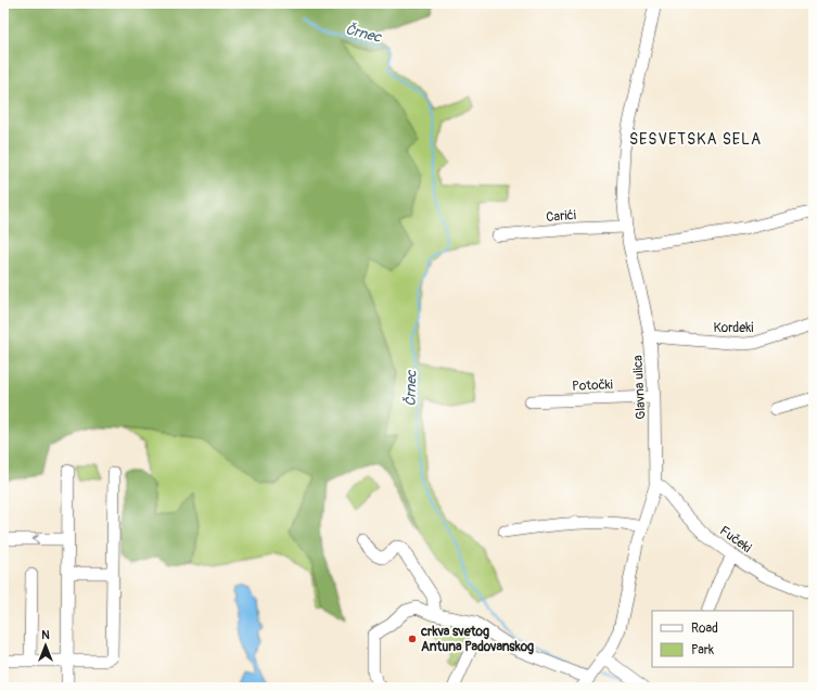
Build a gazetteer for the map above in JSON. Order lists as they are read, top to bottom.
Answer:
{
  "streets": {
    "street": [
      "Carići",
      "Kordeki",
      "Potočki",
      "Glavna ulica",
      "Fučeki"
    ]
  },
  "crossings": [
    ["Carići", "Glavna ulica"],
    ["Kordeki", "Glavna ulica"],
    ["Potočki", "Glavna ulica"],
    ["Glavna ulica", "Fučeki"]
  ],
  "districts": ["SESVETSKA SELA"],
  "water": ["Črnec"],
  "places": ["crkva svetog Antuna Padovanskog"],
  "legend": ["Road", "Park"],
  "north": "top"
}
